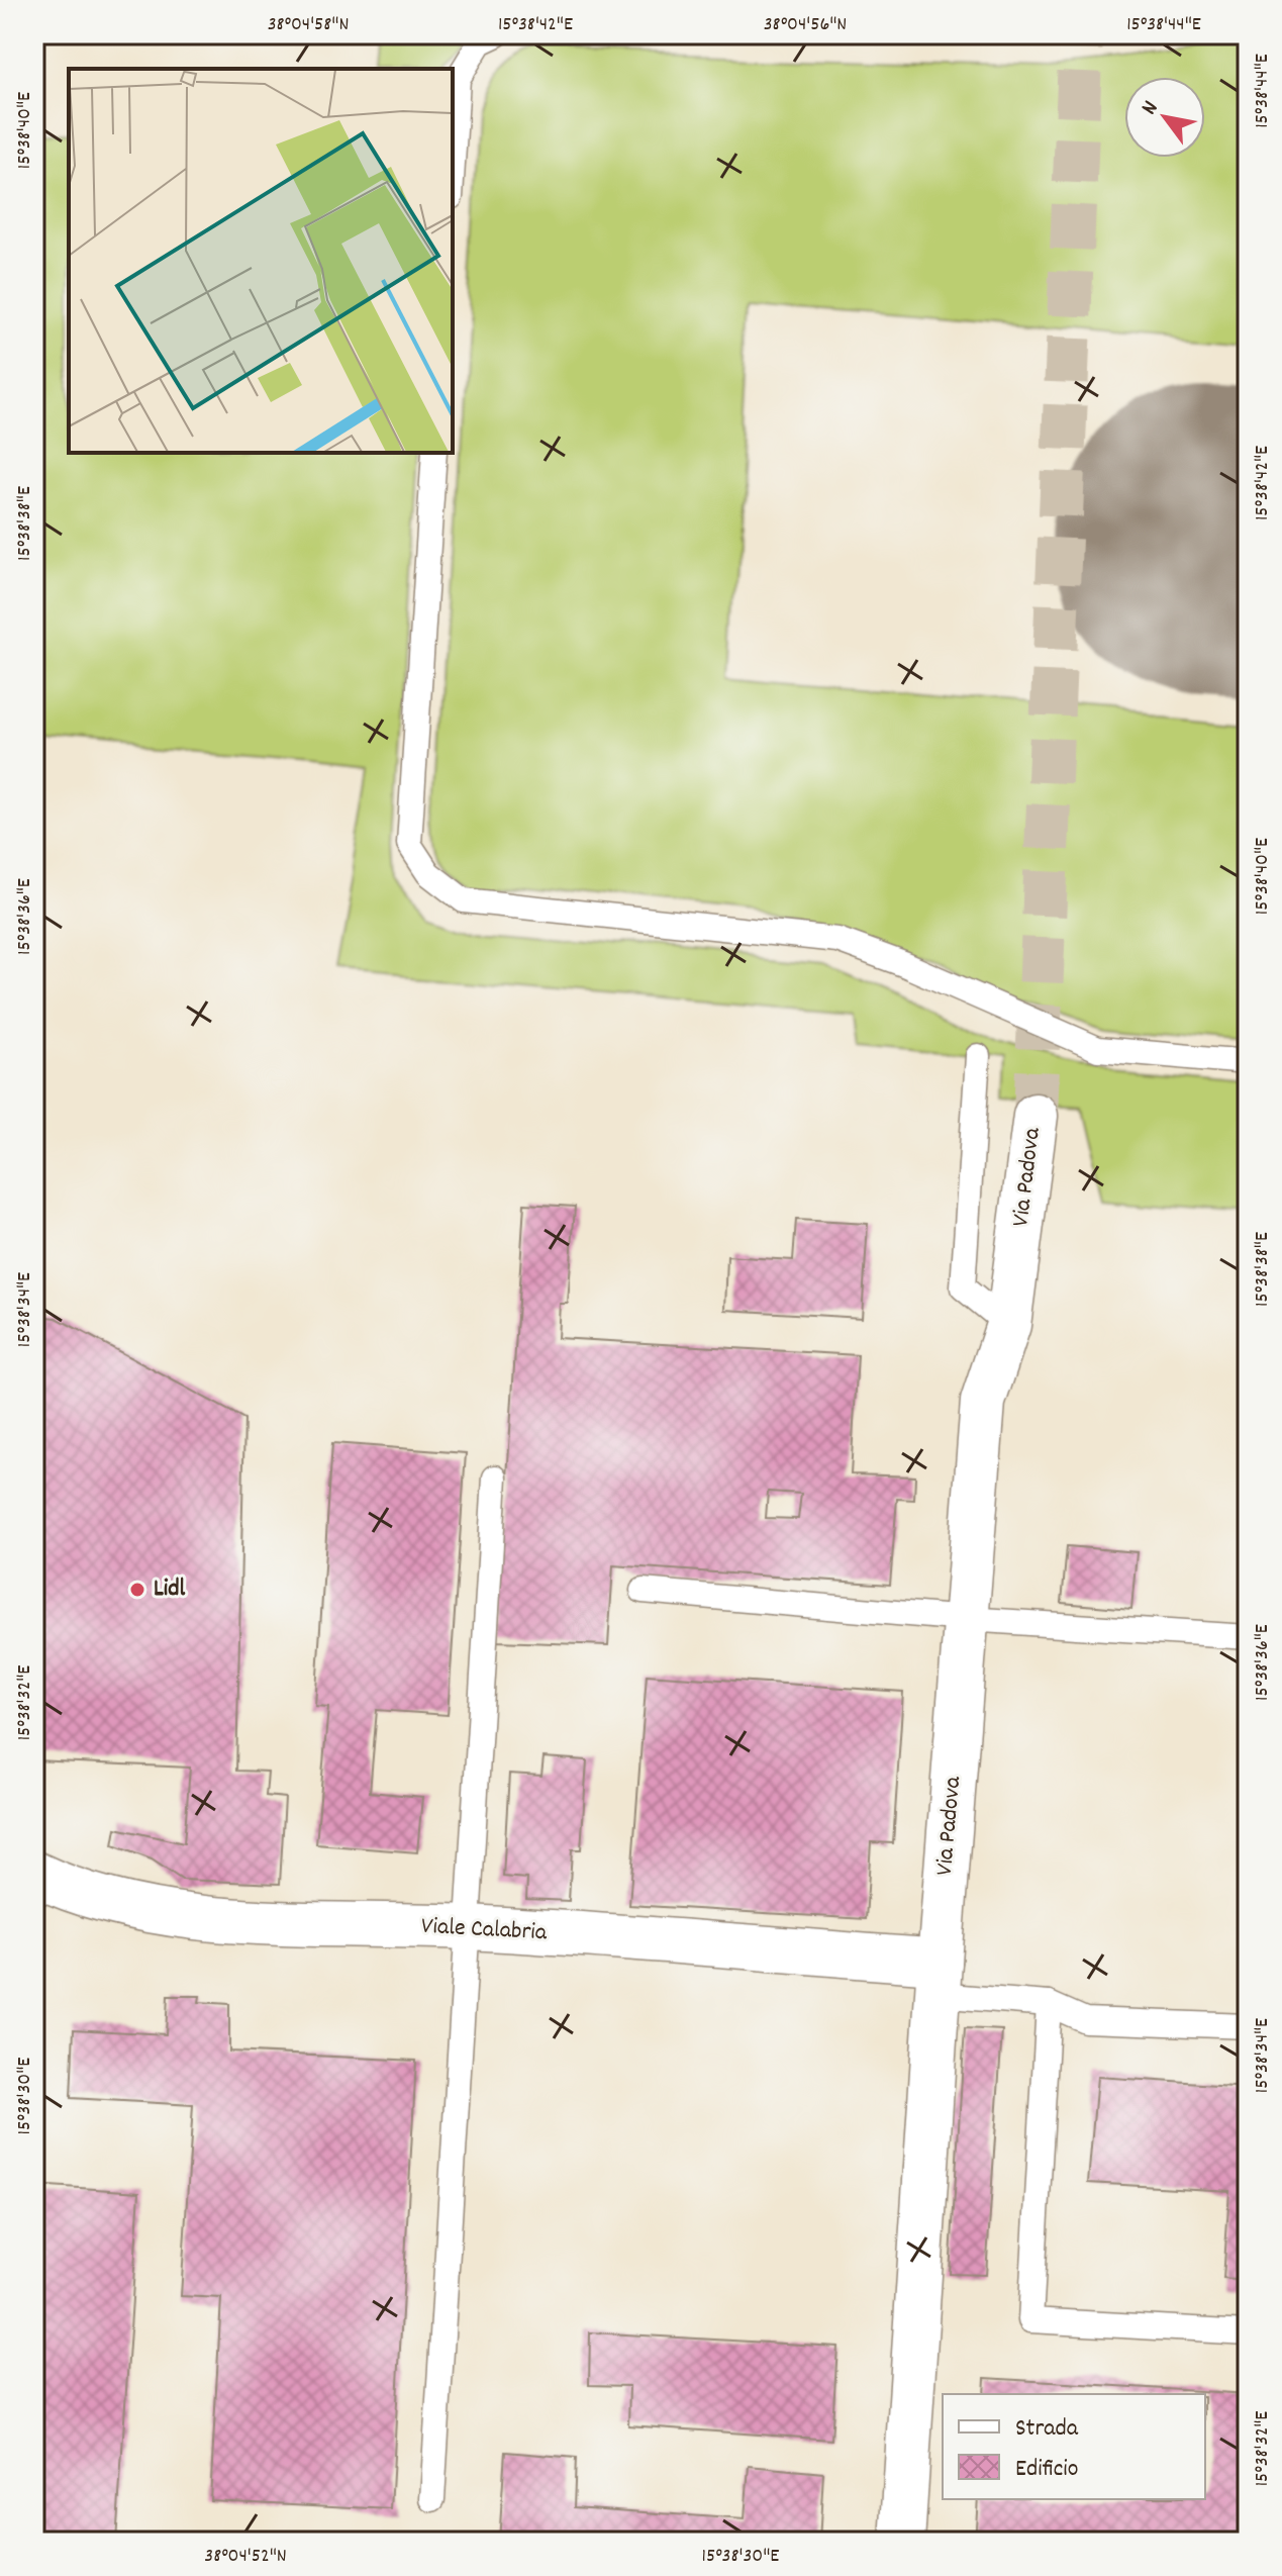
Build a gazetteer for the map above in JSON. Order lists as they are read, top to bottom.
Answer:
{
  "streets": {
    "main road": ["Via Padova", "Viale Calabria"]
  },
  "crossings": [
    ["Via Padova", "Viale Calabria"]
  ],
  "places": ["Lidl"],
  "legend": ["Strada", "Edificio"],
  "north": "top left",
  "coordinates": [
    "38°04'58\"N",
    "15°38'42\"E",
    "38°04'56\"N",
    "15°38'44\"E",
    "15°38'40\"E",
    "15°38'38\"E",
    "15°38'36\"E",
    "15°38'34\"E",
    "15°38'32\"E",
    "15°38'30\"E",
    "38°04'52\"N"
  ]
}
